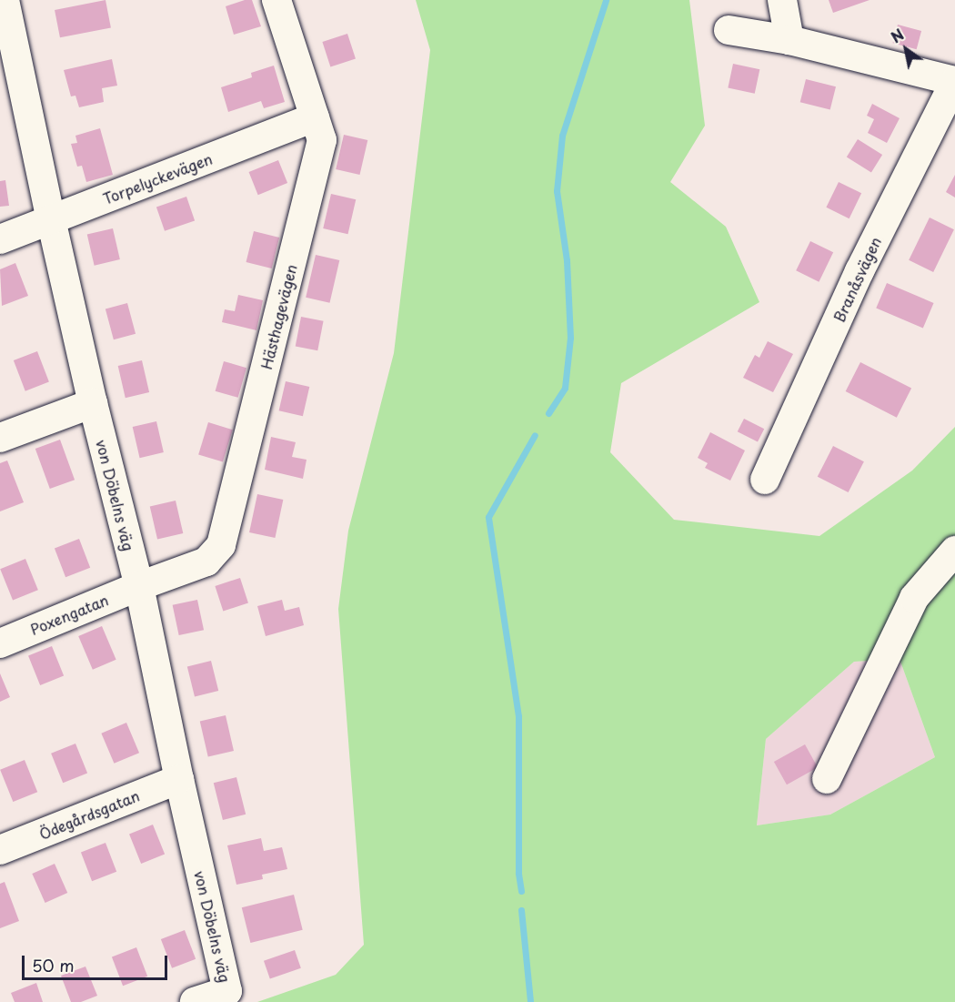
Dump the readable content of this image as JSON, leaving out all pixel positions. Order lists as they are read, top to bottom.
{
  "streets": {
    "street": [
      "Torpelyckevägen",
      "Branåsvägen",
      "Hästhagevägen",
      "von Döbelns väg",
      "Poxengatan",
      "Ödegårdsgatan"
    ]
  },
  "crossings": [
    ["Torpelyckevägen", "Hästhagevägen"],
    ["Torpelyckevägen", "von Döbelns väg"],
    ["Hästhagevägen", "von Döbelns väg"],
    ["Hästhagevägen", "Poxengatan"],
    ["von Döbelns väg", "Poxengatan"],
    ["von Döbelns väg", "Ödegårdsgatan"]
  ],
  "scale_bar": "50 m",
  "north": "top left"
}
